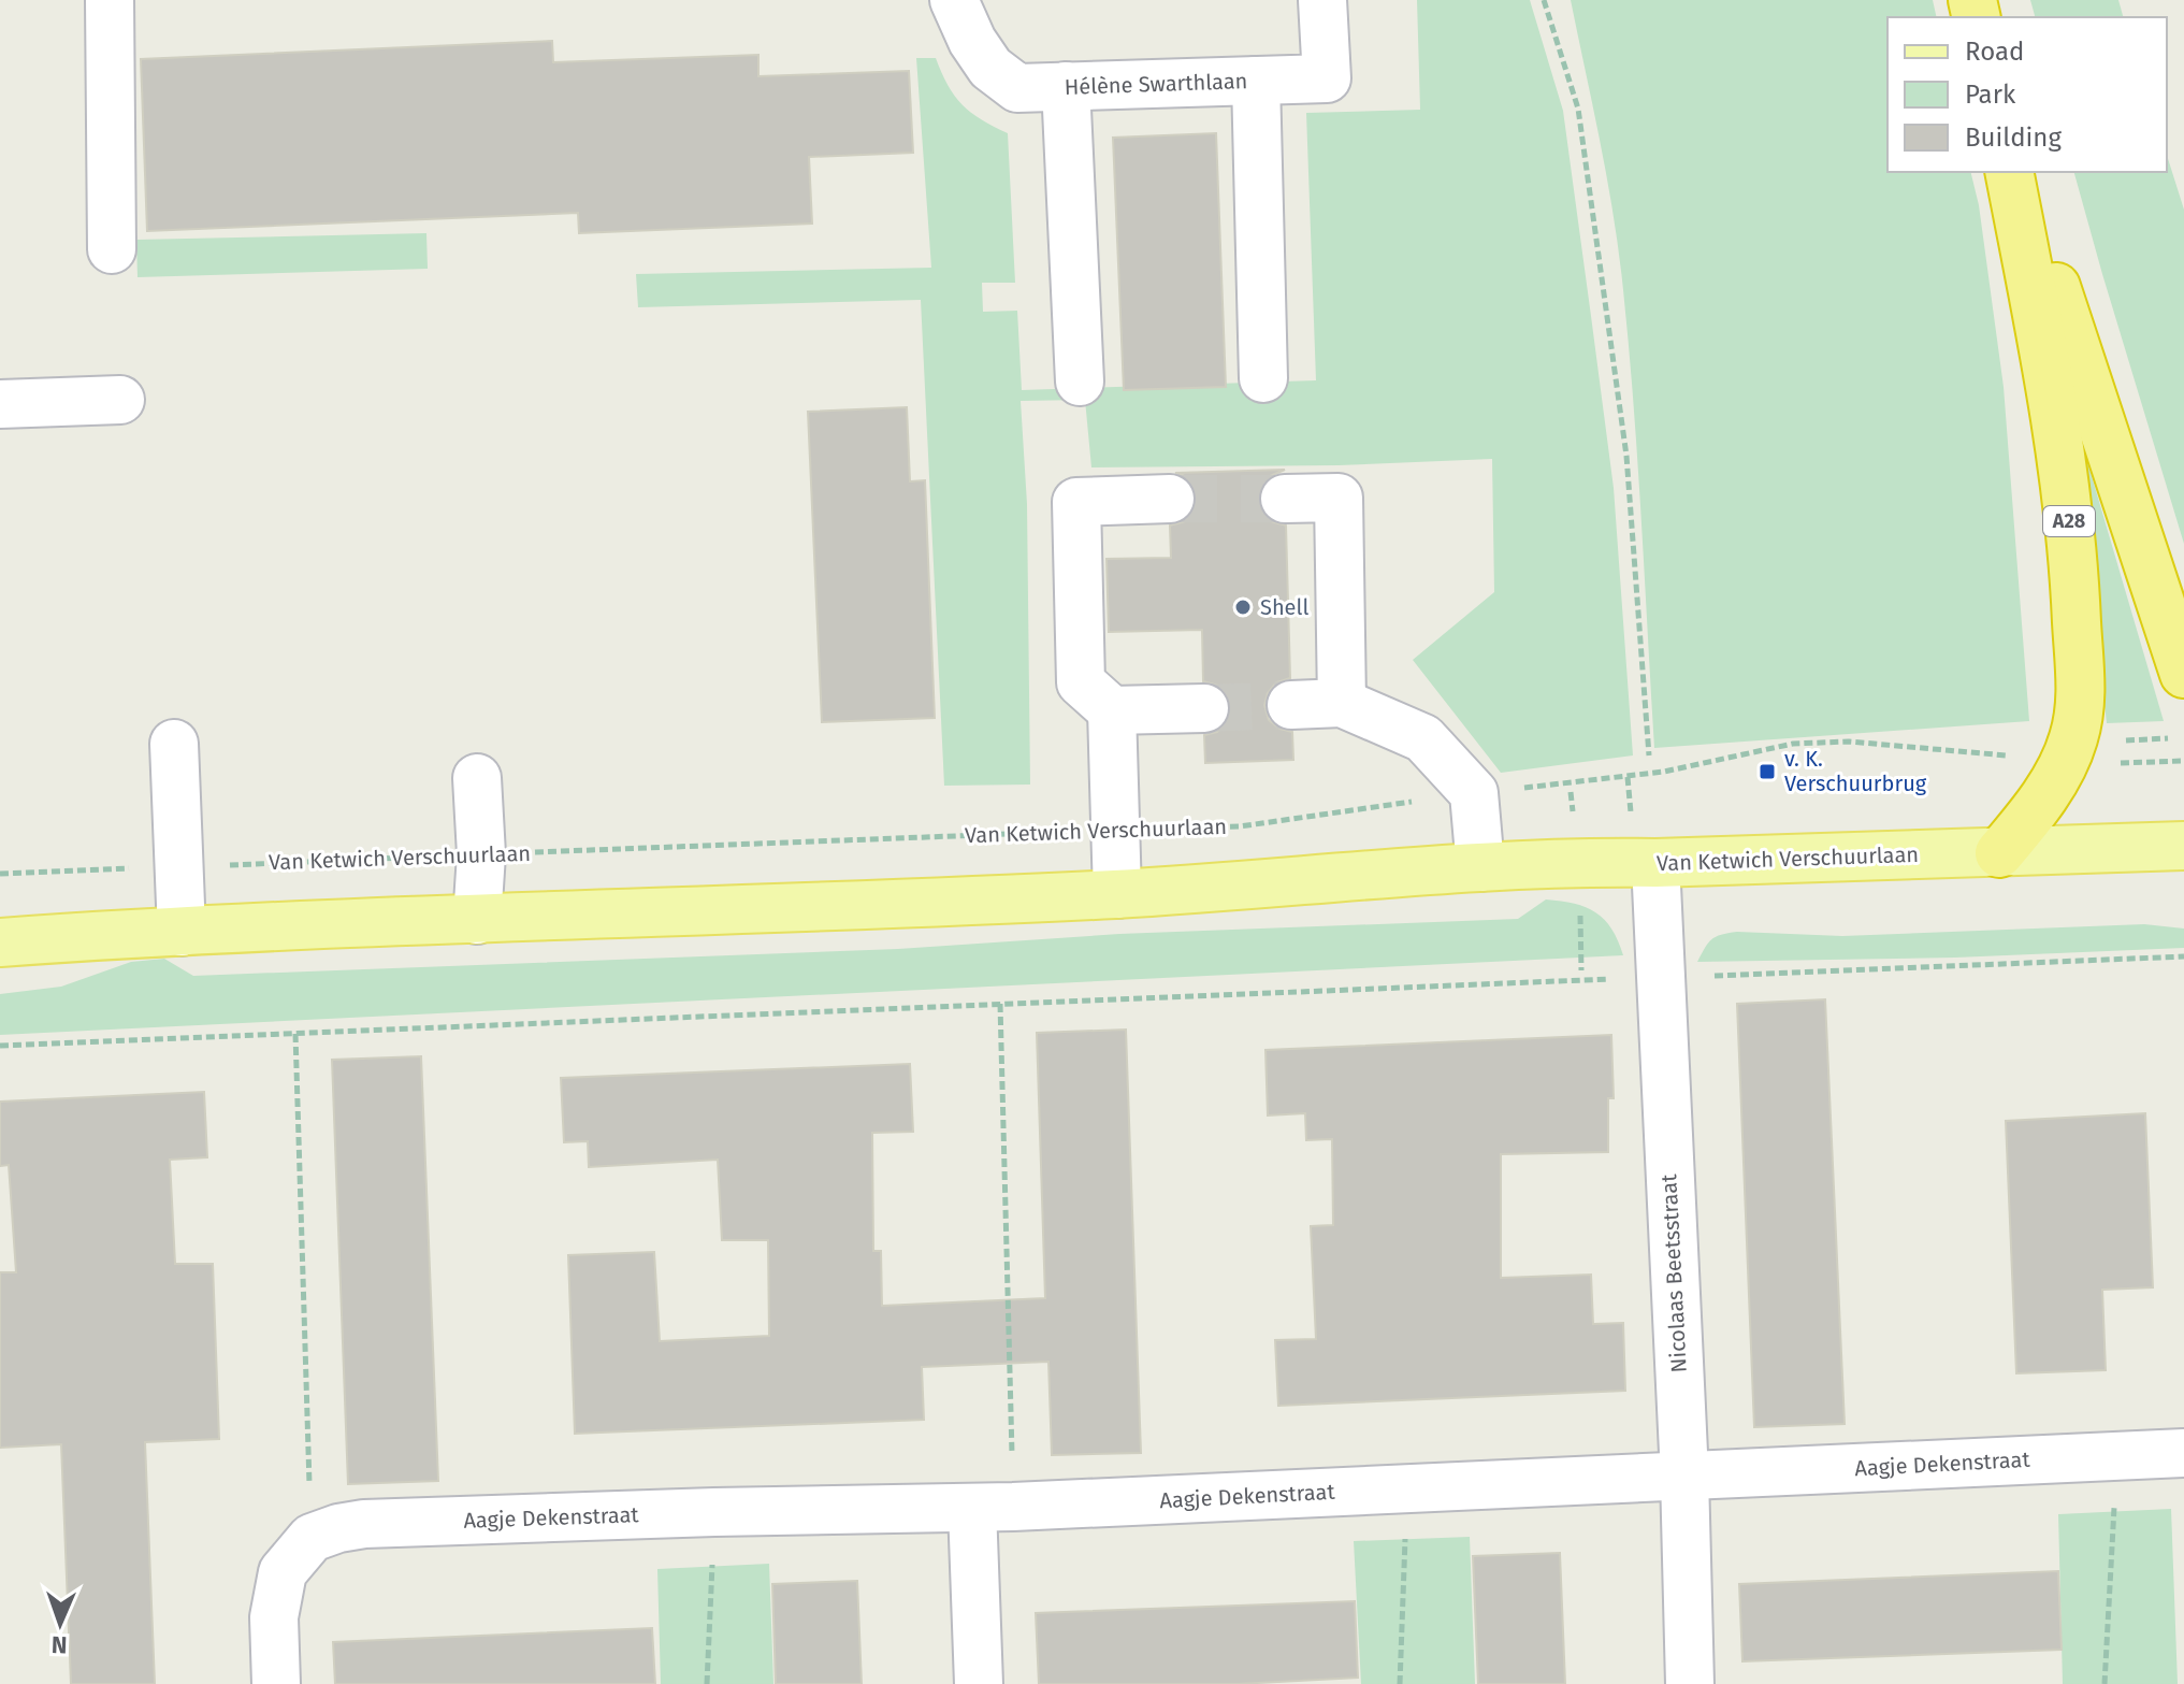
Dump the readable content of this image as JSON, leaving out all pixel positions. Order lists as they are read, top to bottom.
{
  "streets": {
    "highway": ["A28"],
    "main road": ["Van Ketwich Verschuurlaan"],
    "street": ["Hélène Swarthlaan", "Nicolaas Beetsstraat", "Aagje Dekenstraat"]
  },
  "crossings": [
    ["A28", "Van Ketwich Verschuurlaan"],
    ["Van Ketwich Verschuurlaan", "Nicolaas Beetsstraat"],
    ["Nicolaas Beetsstraat", "Aagje Dekenstraat"]
  ],
  "places": {
    "other": ["Shell"],
    "transit": ["v. K. Verschuurbrug"]
  },
  "legend": ["Road", "Park", "Building"],
  "north": "bottom"
}
